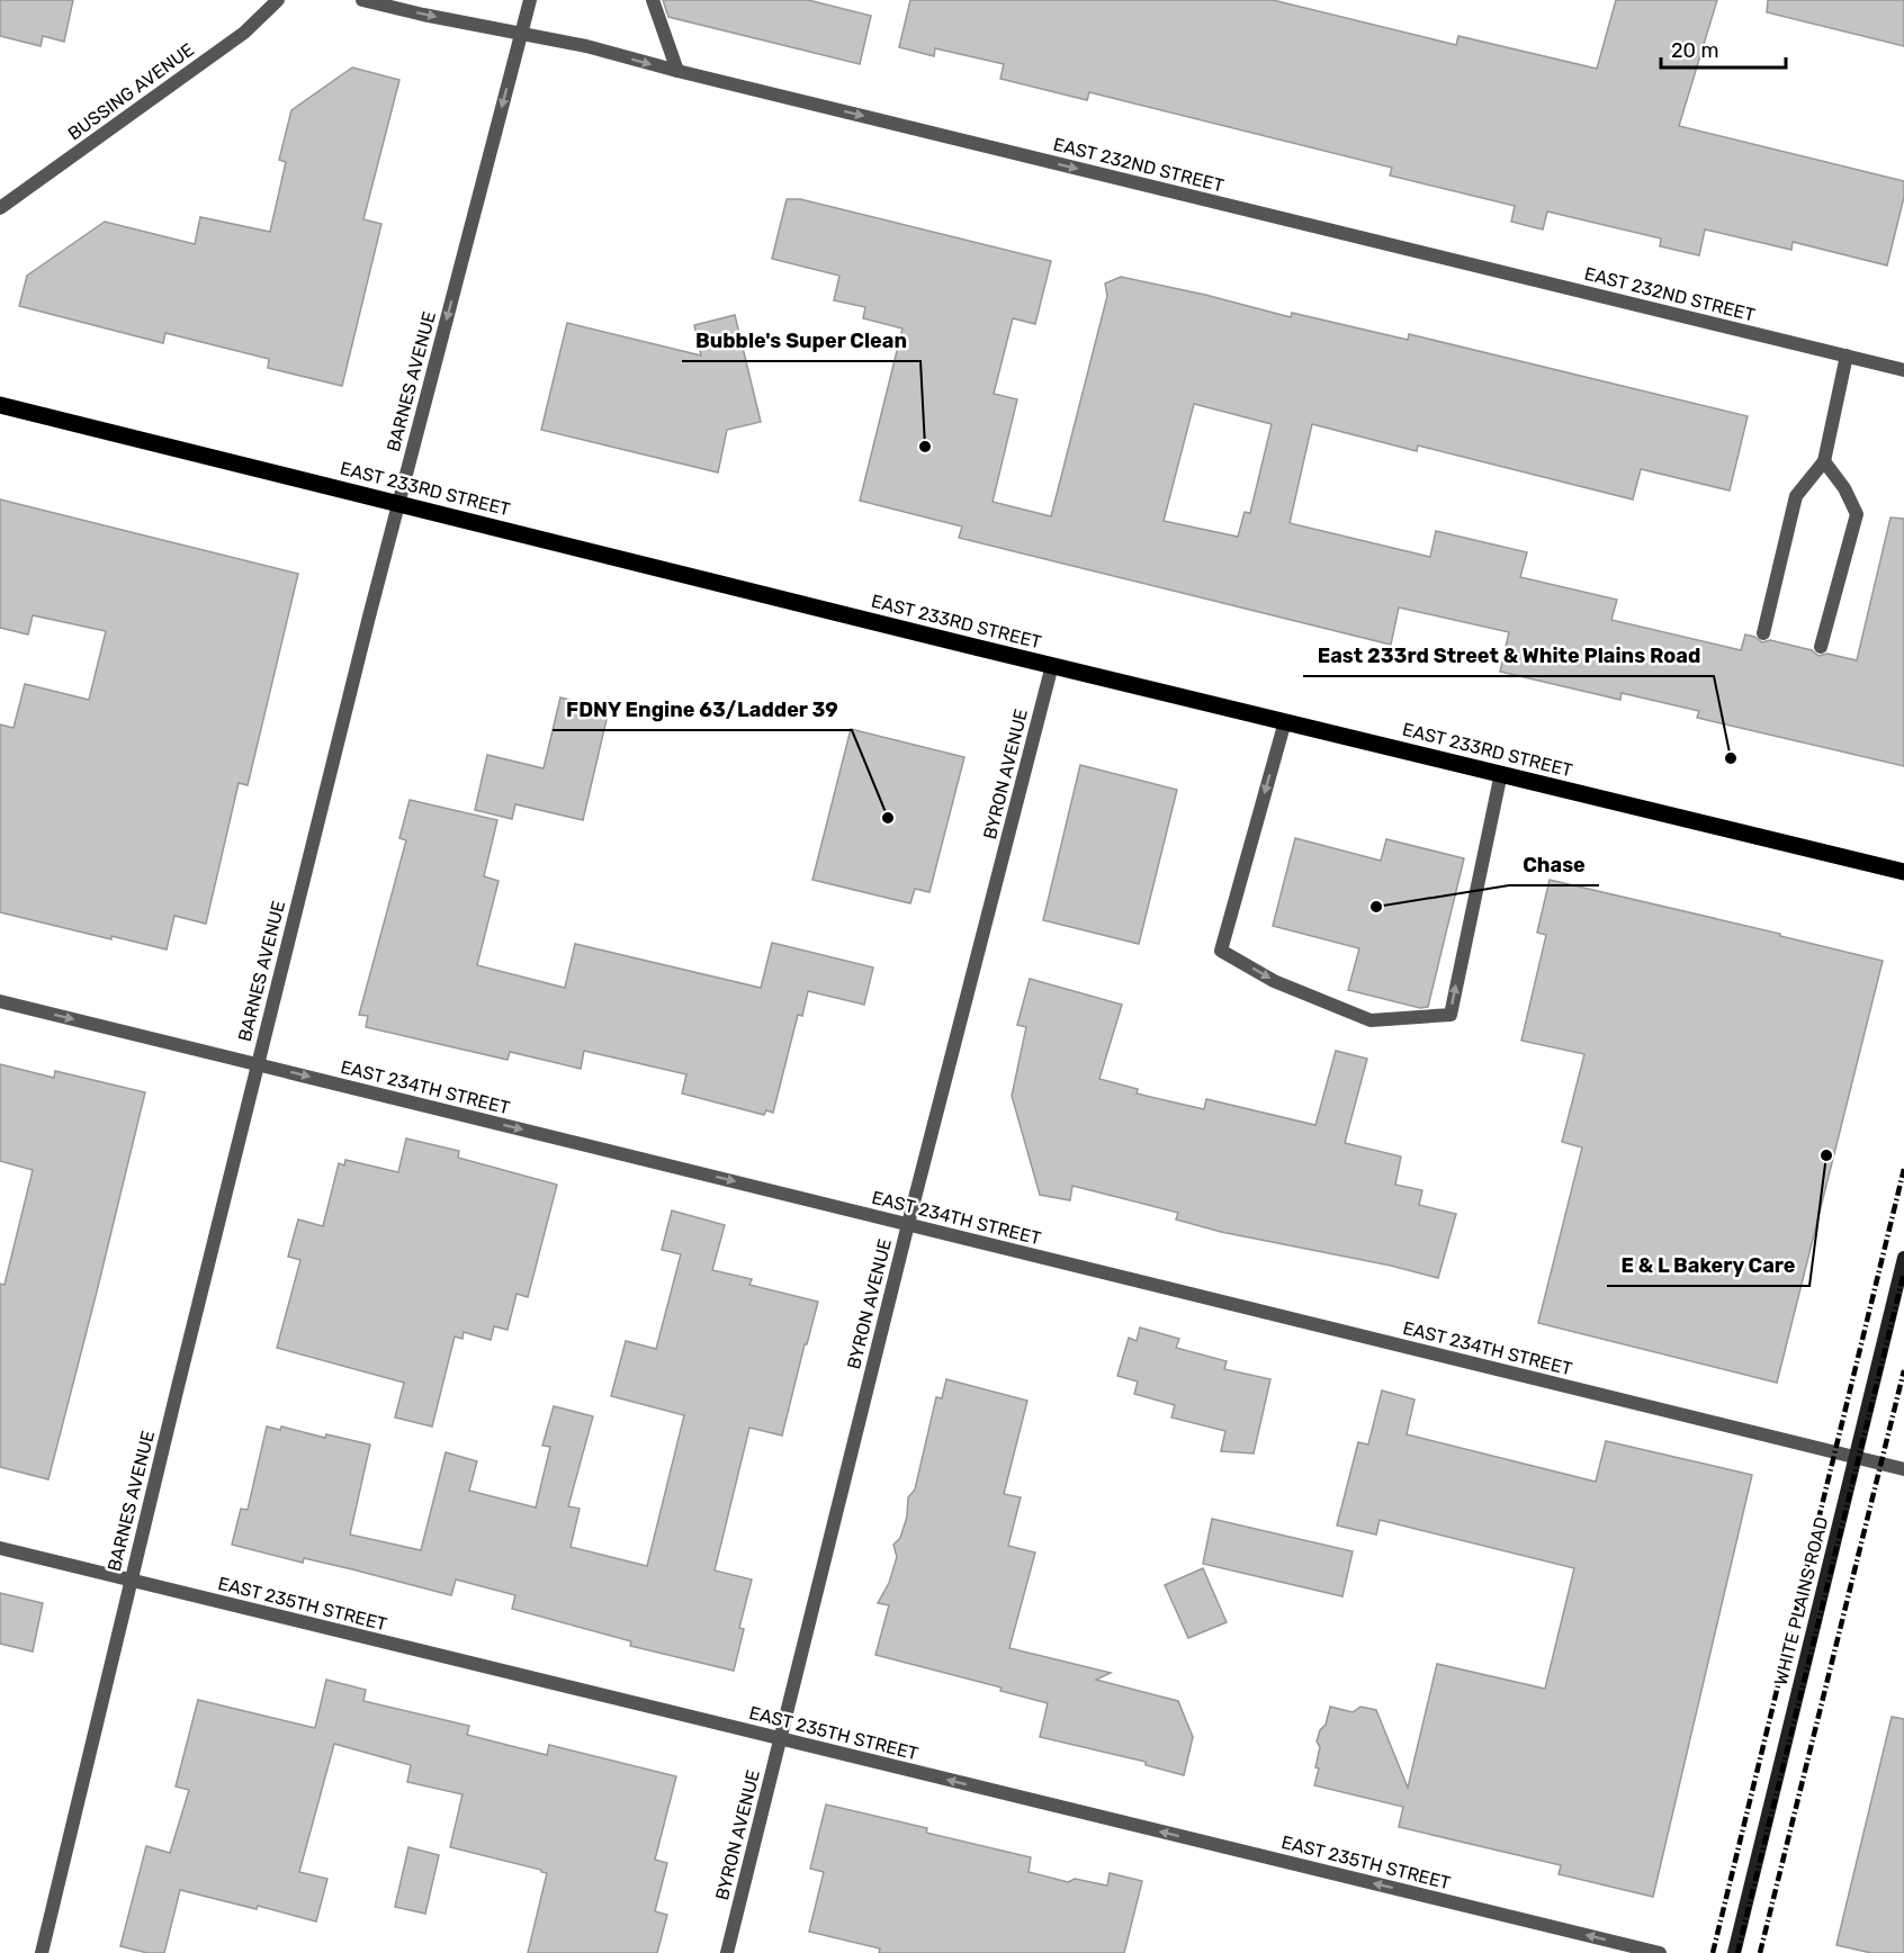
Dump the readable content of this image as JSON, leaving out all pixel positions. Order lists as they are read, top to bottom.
{
  "streets": {
    "main road": ["EAST 233RD STREET", "WHITE PLAINS ROAD"],
    "street": [
      "BUSSING AVENUE",
      "EAST 232ND STREET",
      "BARNES AVENUE",
      "BYRON AVENUE",
      "EAST 234TH STREET",
      "EAST 235TH STREET"
    ]
  },
  "crossings": [
    ["EAST 232ND STREET", "BARNES AVENUE"],
    ["BARNES AVENUE", "EAST 233RD STREET"],
    ["BARNES AVENUE", "EAST 234TH STREET"],
    ["BARNES AVENUE", "EAST 235TH STREET"],
    ["EAST 233RD STREET", "BYRON AVENUE"],
    ["BYRON AVENUE", "EAST 234TH STREET"],
    ["BYRON AVENUE", "EAST 235TH STREET"],
    ["EAST 234TH STREET", "WHITE PLAINS ROAD"]
  ],
  "one_way": ["EAST 232ND STREET", "EAST 234TH STREET", "EAST 235TH STREET"],
  "places": [
    "Bubble's Super Clean",
    "East 233rd Street & White Plains Road",
    "FDNY Engine 63/Ladder 39",
    "Chase",
    "E & L Bakery Care"
  ],
  "scale_bar": "20 m"
}
